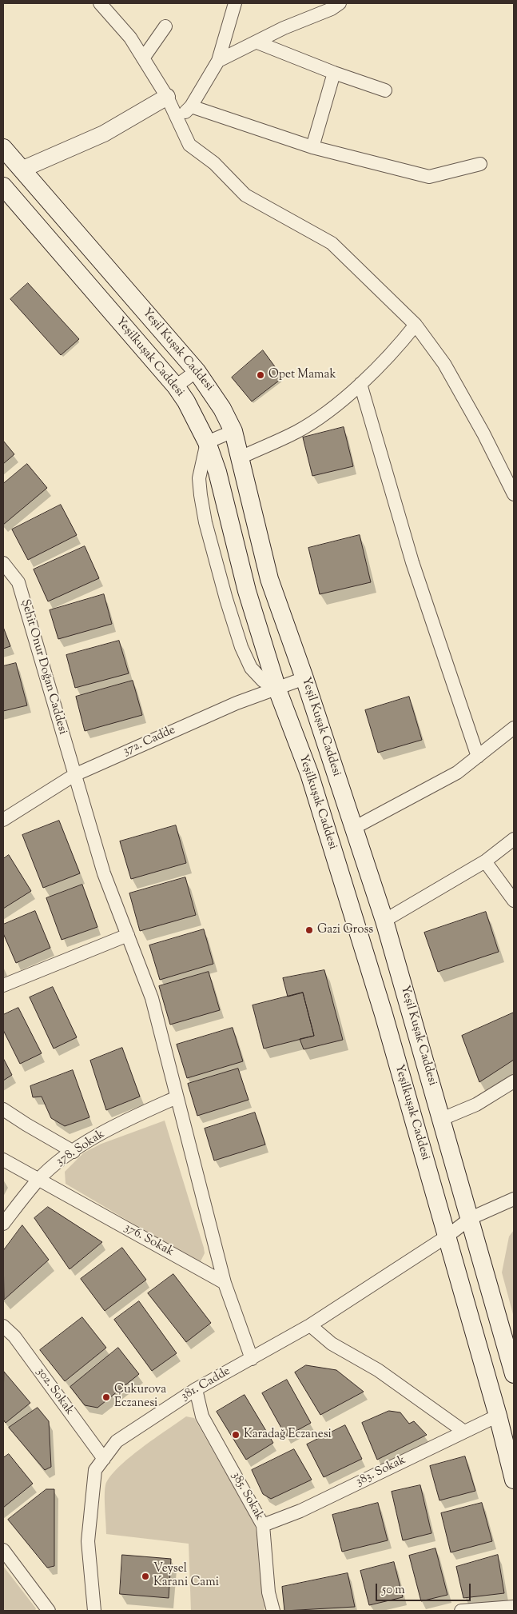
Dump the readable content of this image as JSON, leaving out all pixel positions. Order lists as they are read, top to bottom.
{
  "streets": {
    "main road": ["Yeşil Kuşak Caddesi", "Yeşilkuşak Caddesi"],
    "street": [
      "Şehit Onur Doğan Caddesi",
      "372. Cadde",
      "378. Sokak",
      "376. Sokak",
      "381. Cadde",
      "302. Sokak",
      "383. Sokak",
      "385. Sokak"
    ]
  },
  "crossings": [
    ["Yeşil Kuşak Caddesi", "372. Cadde"],
    ["Yeşil Kuşak Caddesi", "381. Cadde"],
    ["Yeşilkuşak Caddesi", "372. Cadde"],
    ["Yeşilkuşak Caddesi", "381. Cadde"],
    ["Yeşilkuşak Caddesi", "383. Sokak"],
    ["Şehit Onur Doğan Caddesi", "372. Cadde"],
    ["Şehit Onur Doğan Caddesi", "378. Sokak"],
    ["Şehit Onur Doğan Caddesi", "376. Sokak"],
    ["378. Sokak", "376. Sokak"],
    ["381. Cadde", "302. Sokak"],
    ["381. Cadde", "385. Sokak"],
    ["383. Sokak", "385. Sokak"]
  ],
  "places": [
    "Opet Mamak",
    "Gazi Gross",
    "Çukurova Eczanesi",
    "Karadağ Eczanesi",
    "Veysel Karani Cami"
  ],
  "scale_bar": "50 m"
}
